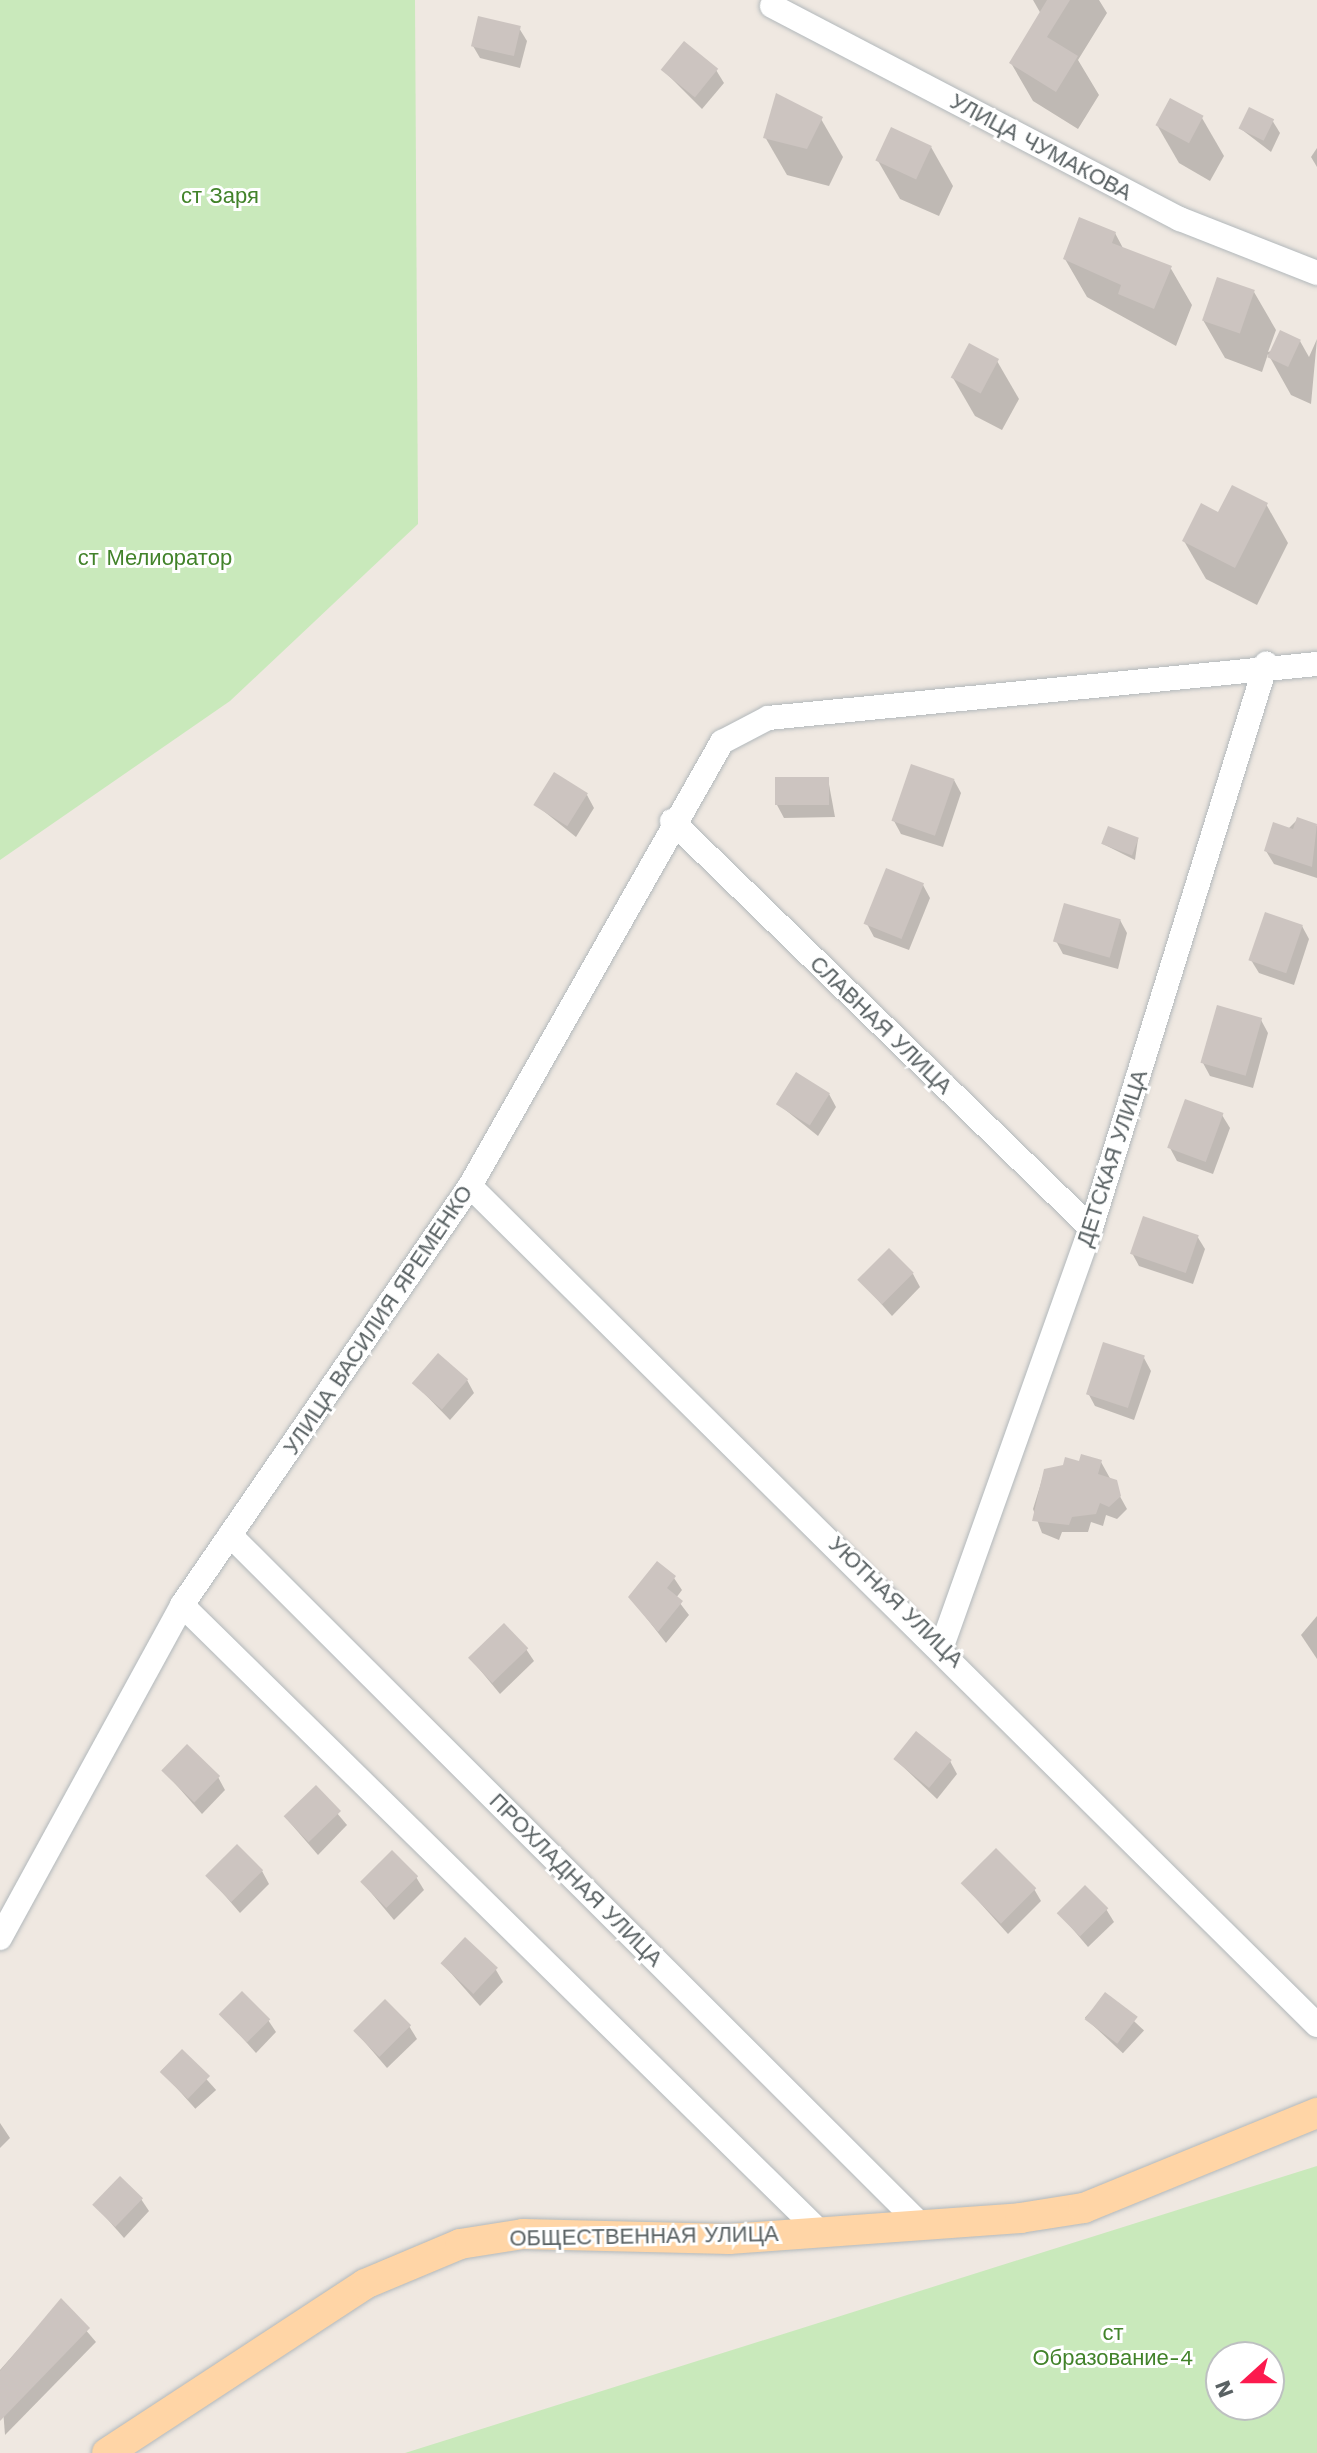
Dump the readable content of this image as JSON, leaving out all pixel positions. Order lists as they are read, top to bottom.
{
  "streets": {
    "main road": ["ОБЩЕСТВЕННАЯ УЛИЦА"],
    "street": [
      "УЛИЦА ЧУМАКОВА",
      "СЛАВНАЯ УЛИЦА",
      "ДЕТСКАЯ УЛИЦА",
      "УЛИЦА ВАСИЛИЯ ЯРЕМЕНКО",
      "УЮТНАЯ УЛИЦА",
      "ПРОХЛАДНАЯ УЛИЦА"
    ]
  },
  "crossings": [
    ["СЛАВНАЯ УЛИЦА", "ДЕТСКАЯ УЛИЦА"],
    ["СЛАВНАЯ УЛИЦА", "УЛИЦА ВАСИЛИЯ ЯРЕМЕНКО"],
    ["ДЕТСКАЯ УЛИЦА", "УЛИЦА ВАСИЛИЯ ЯРЕМЕНКО"],
    ["ДЕТСКАЯ УЛИЦА", "УЮТНАЯ УЛИЦА"],
    ["УЛИЦА ВАСИЛИЯ ЯРЕМЕНКО", "УЮТНАЯ УЛИЦА"],
    ["УЛИЦА ВАСИЛИЯ ЯРЕМЕНКО", "ПРОХЛАДНАЯ УЛИЦА"],
    ["ПРОХЛАДНАЯ УЛИЦА", "ОБЩЕСТВЕННАЯ УЛИЦА"]
  ],
  "parks": ["ст Заря", "ст Мелиоратор", "ст Образование-4"],
  "north": "left"
}
